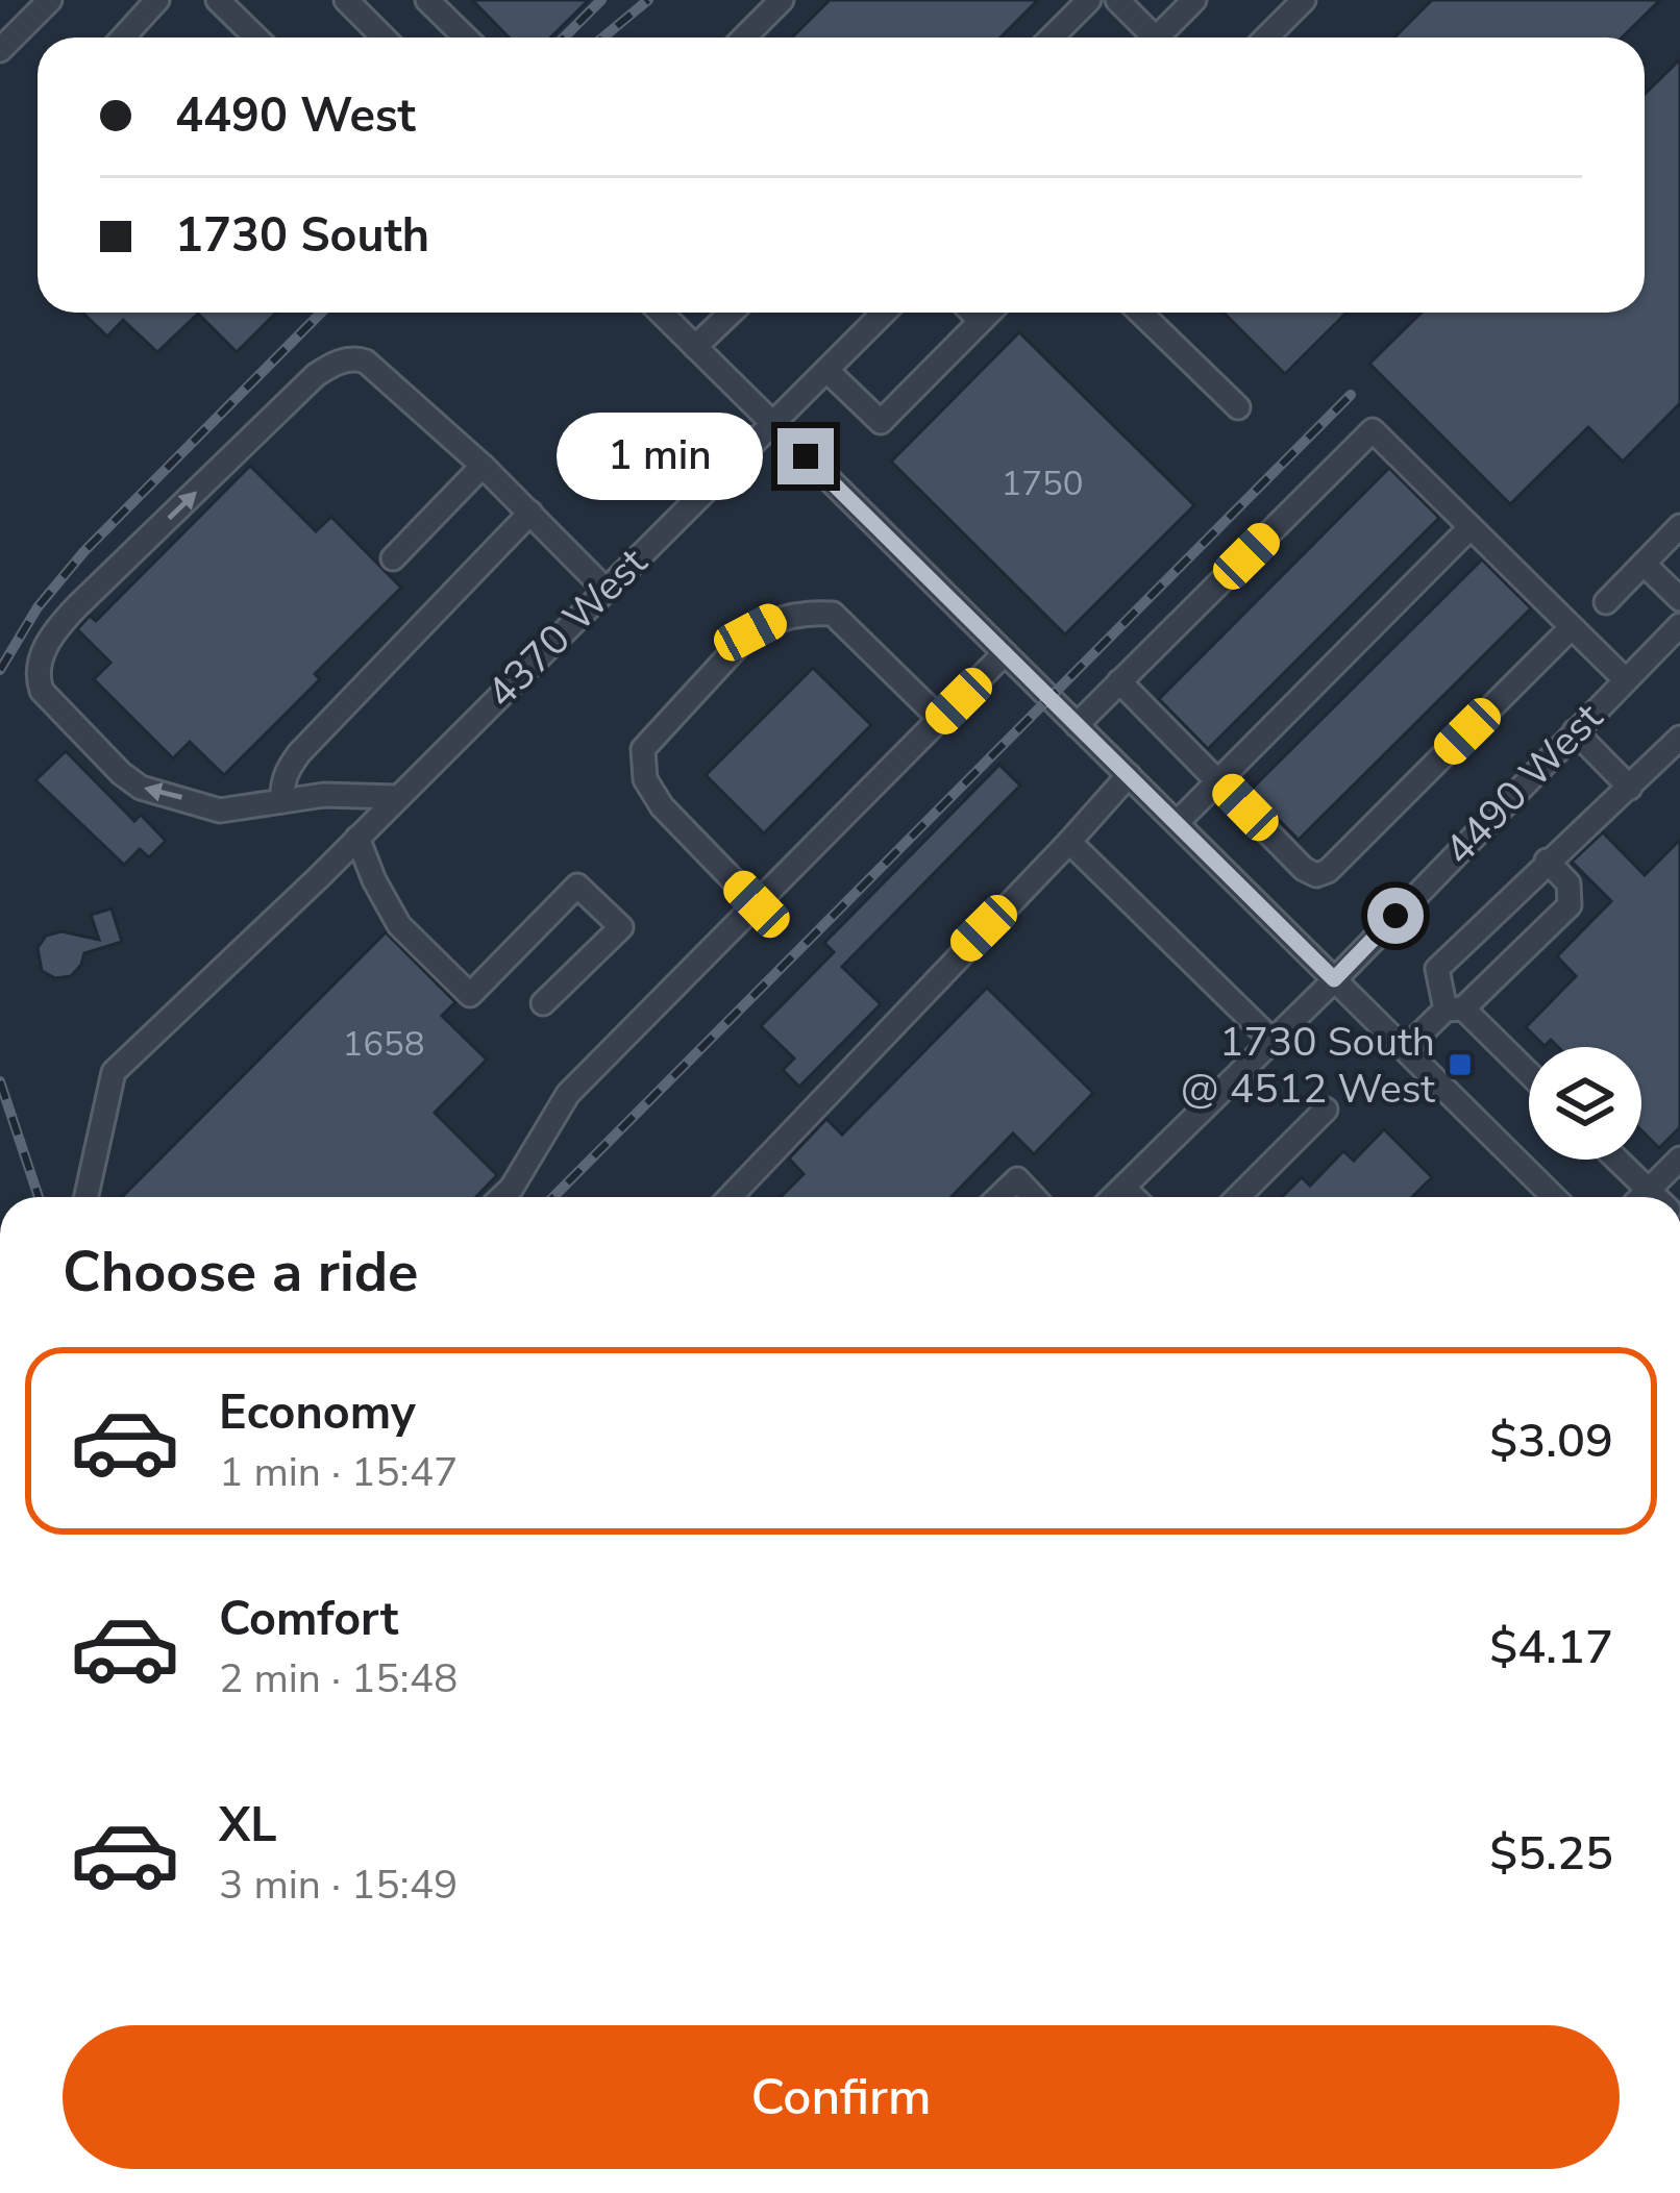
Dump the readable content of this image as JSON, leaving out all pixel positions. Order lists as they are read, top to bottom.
{
  "streets": {
    "street": ["4370 West", "4490 West"]
  },
  "places": {
    "transit": ["1730 South @ 4512 West"]
  },
  "house_numbers": ["1750", "1658"],
  "page": {
    "banner": ["4490 West", "1730 South"],
    "bubble": "1 min",
    "heading": "Choose a ride",
    "list": [
      {
        "name": "Economy",
        "note": "1 min · 15:47",
        "value": "$3.09"
      },
      {
        "name": "Comfort",
        "note": "2 min · 15:48",
        "value": "$4.17"
      },
      {
        "name": "XL",
        "note": "3 min · 15:49",
        "value": "$5.25"
      }
    ],
    "buttons": "Confirm"
  }
}
